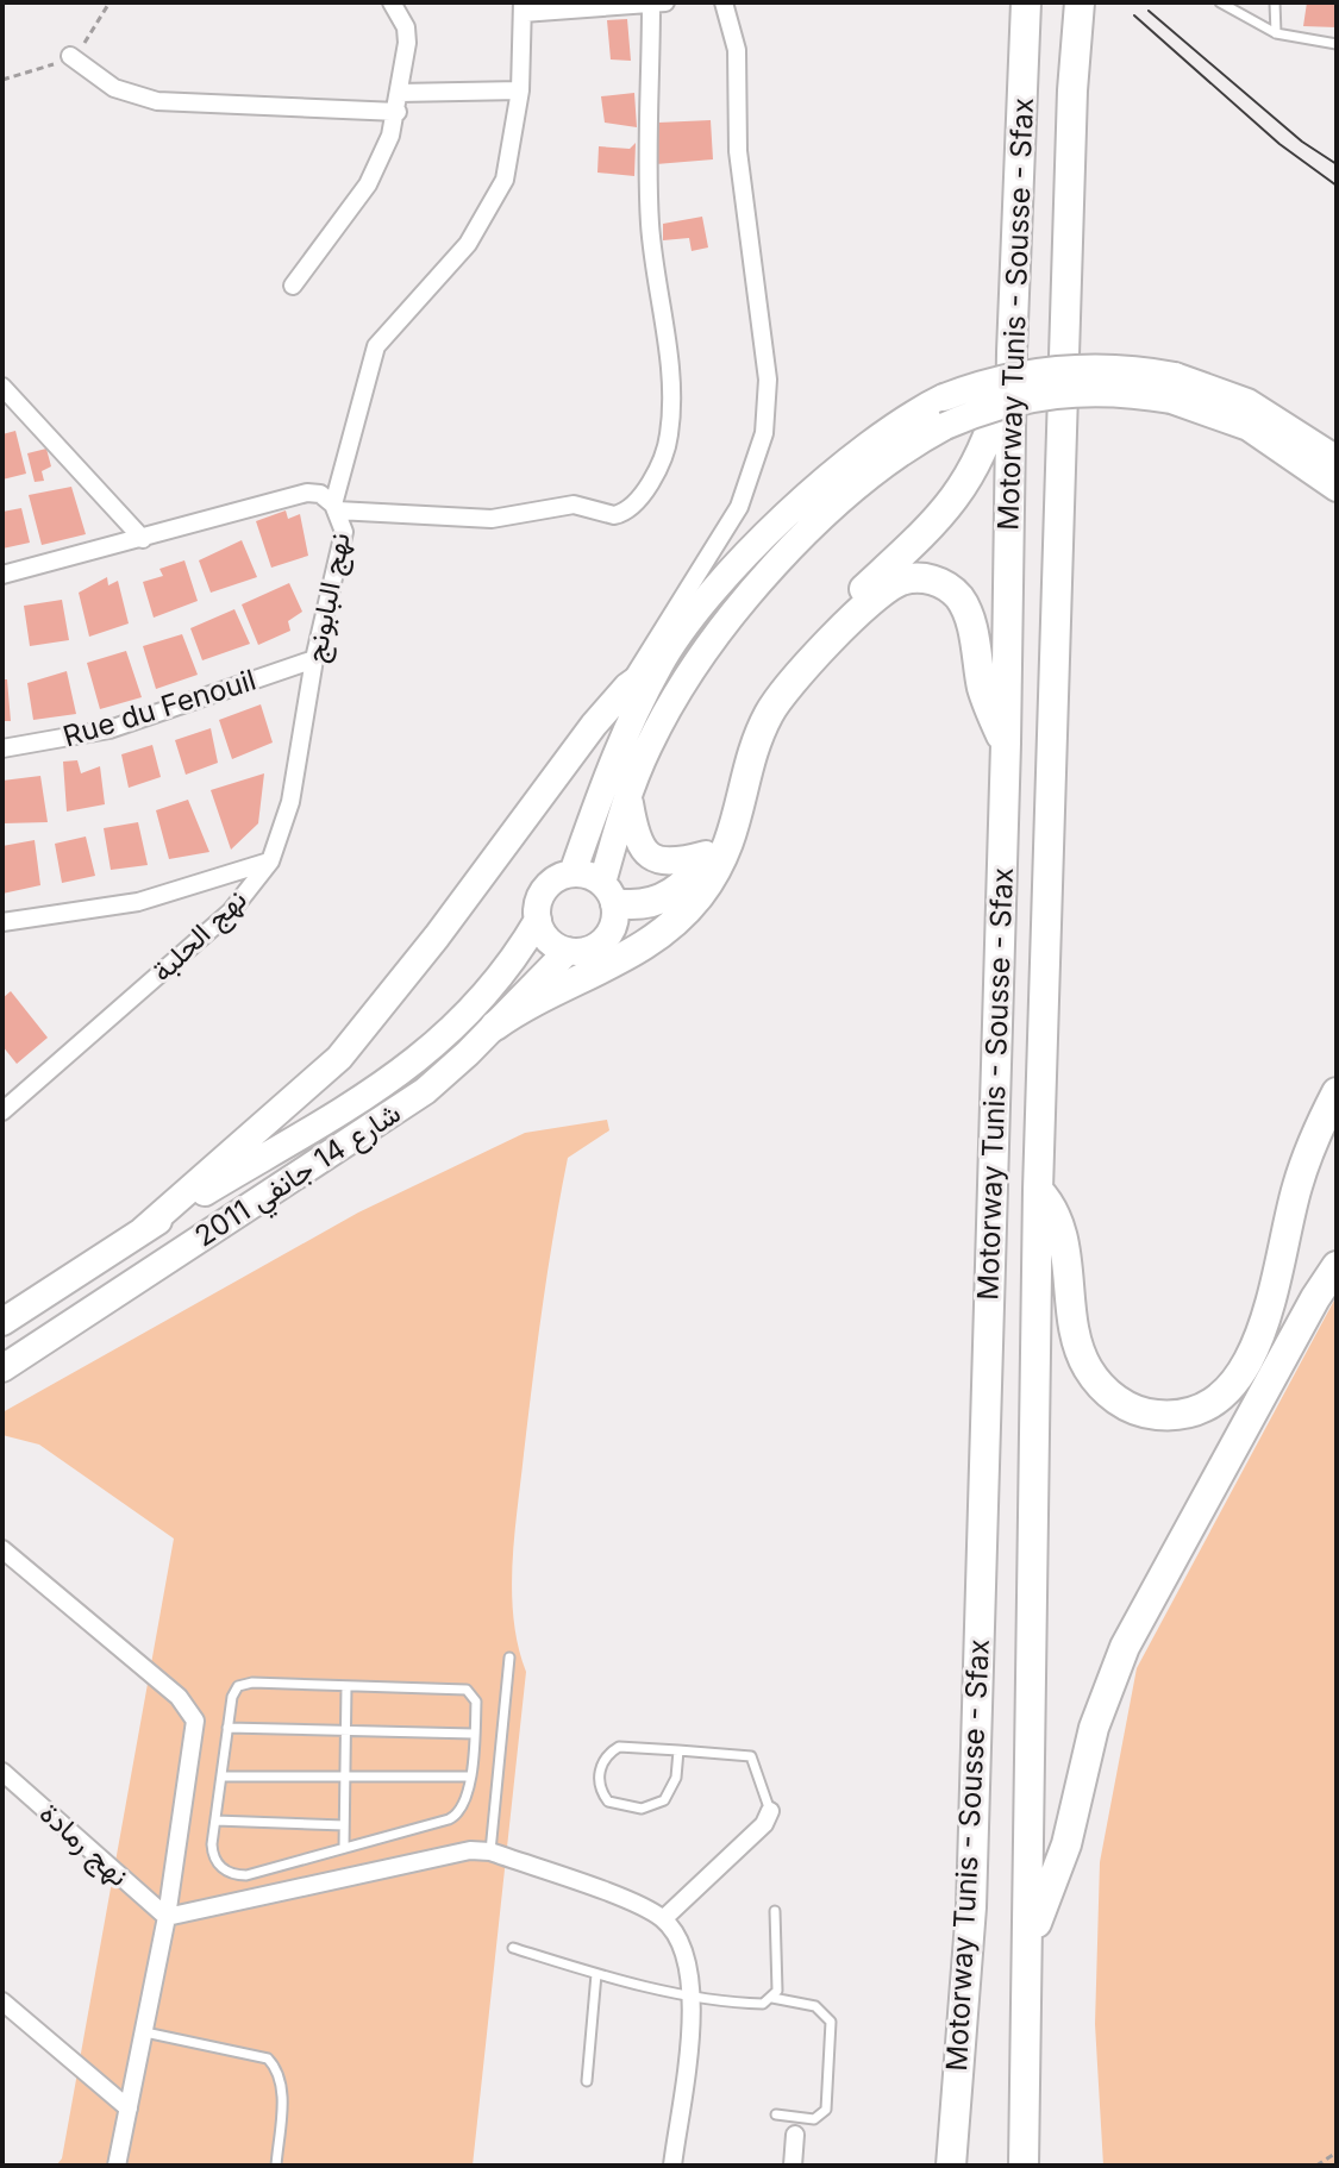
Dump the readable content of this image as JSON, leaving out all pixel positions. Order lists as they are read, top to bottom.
{
  "streets": {
    "highway": ["Motorway Tunis - Sousse - Sfax", "شارع 14 جانفي 2011"],
    "street": [
      "نهج البابونج",
      "Rue du Fenouil",
      "نهج الحلبة",
      "نهج رمادة"
    ]
  },
  "crossings": [
    ["نهج البابونج", "Rue du Fenouil"],
    ["نهج البابونج", "نهج الحلبة"]
  ]
}
